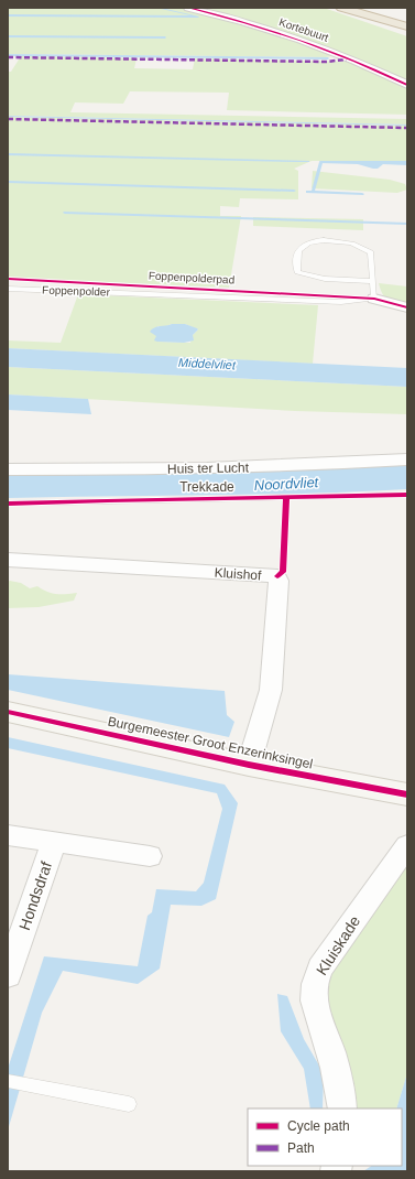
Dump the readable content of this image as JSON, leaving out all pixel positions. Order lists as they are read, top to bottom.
{
  "streets": {
    "street": [
      "Kortebuurt",
      "Foppenpolder",
      "Huis ter Lucht",
      "Kluishof",
      "Burgemeester Groot Enzerinksingel",
      "Hondsdraf",
      "Kluiskade"
    ],
    "lane": ["Trekkade"],
    "cycle path": ["Foppenpolderpad"]
  },
  "crossings": [
    ["Kluishof", "Burgemeester Groot Enzerinksingel"]
  ],
  "water": ["Middelvliet", "Noordvliet"],
  "legend": ["Cycle path", "Path"]
}
